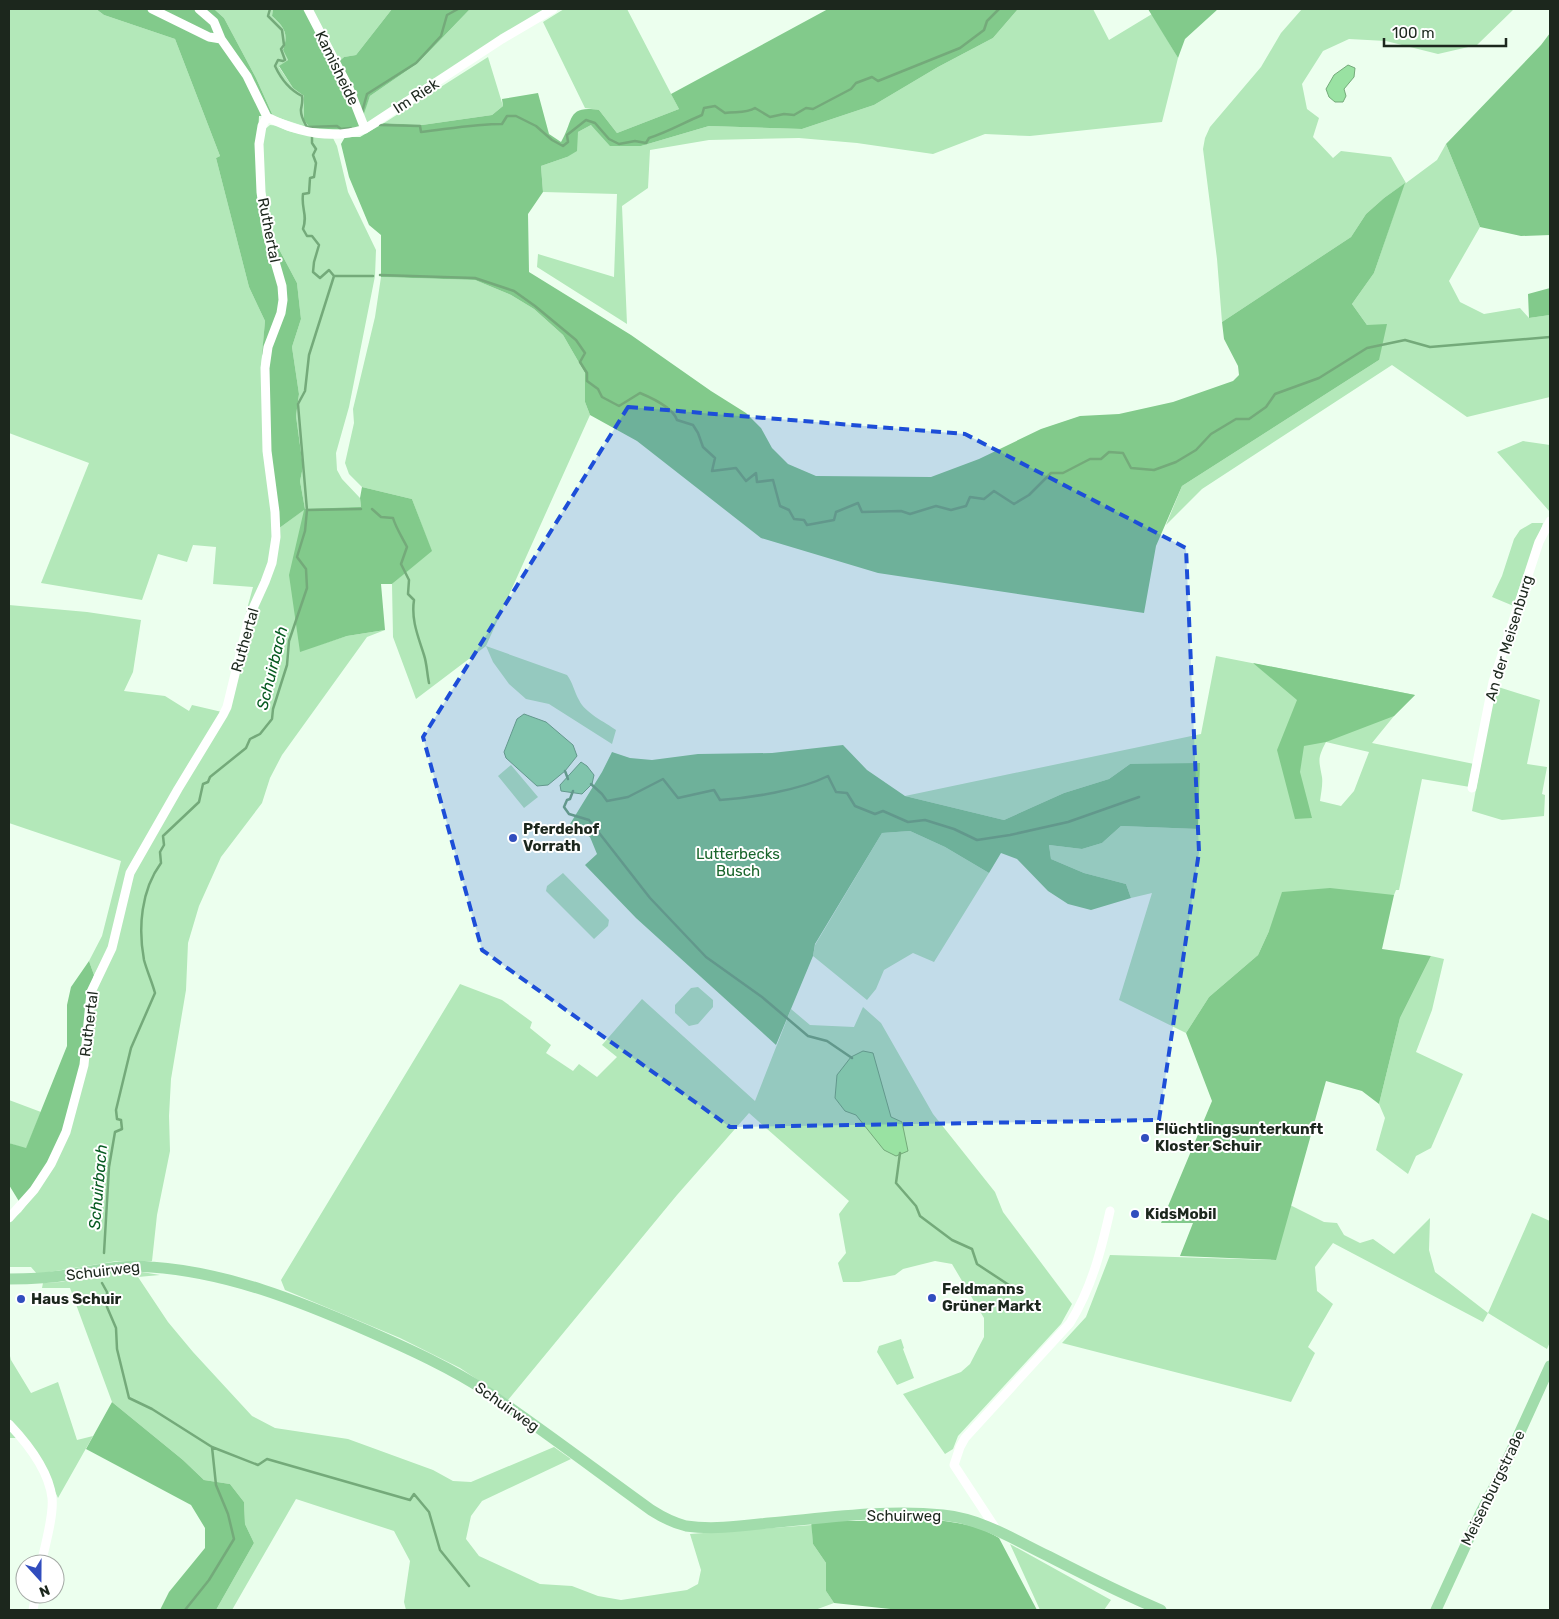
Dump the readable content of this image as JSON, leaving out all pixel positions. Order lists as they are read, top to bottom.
{
  "streets": {
    "main road": ["Schuirweg", "Meisenburgstraße"],
    "street": [
      "Kamisheide",
      "Im Riek",
      "Ruthertal",
      "An der Meisenburg"
    ]
  },
  "crossings": [
    ["Kamisheide", "Im Riek"],
    ["Im Riek", "Ruthertal"]
  ],
  "water": ["Schuirbach"],
  "parks": ["Lutterbecks Busch"],
  "places": [
    "Pferdehof Vorrath",
    "Flüchtlingsunterkunft Kloster Schuir",
    "KidsMobil",
    "Feldmanns Grüner Markt",
    "Haus Schuir"
  ],
  "scale_bar": "100 m",
  "north": "bottom"
}
